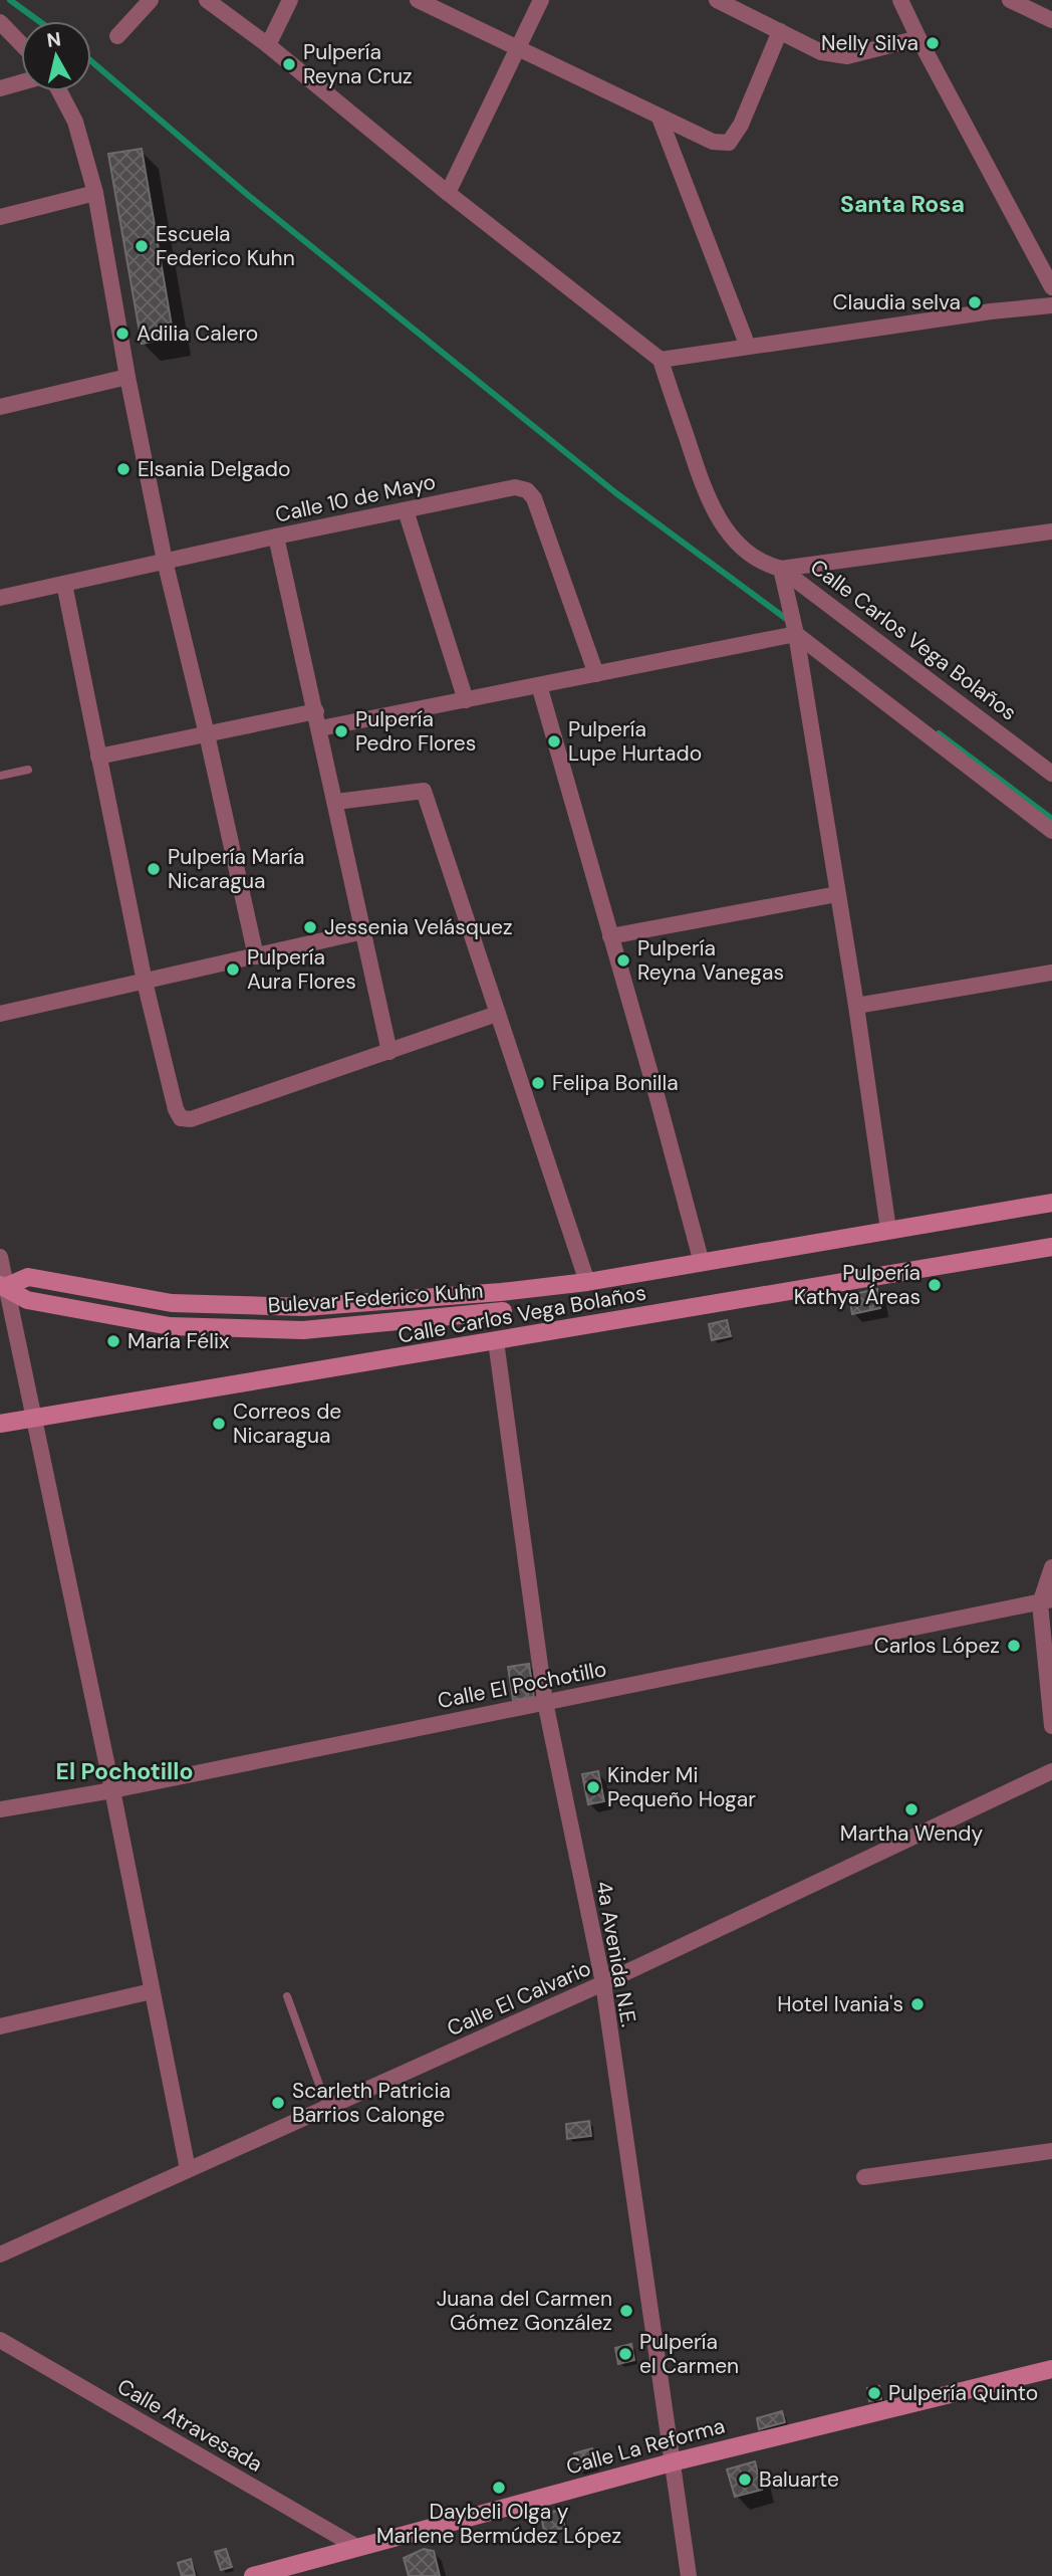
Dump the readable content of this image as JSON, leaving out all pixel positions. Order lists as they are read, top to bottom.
{
  "streets": {
    "street": [
      "Calle 10 de Mayo",
      "Calle Carlos Vega Bolaños",
      "Bulevar Federico Kuhn",
      "Calle El Pochotillo",
      "4a Avenida N.E.",
      "Calle El Calvario",
      "Calle Atravesada",
      "Calle La Reforma"
    ]
  },
  "crossings": [
    ["Calle Carlos Vega Bolaños", "Bulevar Federico Kuhn"],
    ["Calle Carlos Vega Bolaños", "4a Avenida N.E."],
    ["Calle El Pochotillo", "4a Avenida N.E."],
    ["4a Avenida N.E.", "Calle El Calvario"],
    ["4a Avenida N.E.", "Calle La Reforma"],
    ["Calle Atravesada", "Calle La Reforma"]
  ],
  "districts": ["Santa Rosa", "El Pochotillo"],
  "places": [
    "Nelly Silva",
    "Pulpería Reyna Cruz",
    "Escuela Federico Kuhn",
    "Claudia selva",
    "Adilia Calero",
    "Elsania Delgado",
    "Pulpería Pedro Flores",
    "Pulpería Lupe Hurtado",
    "Pulpería María Nicaragua",
    "Jessenia Velásquez",
    "Pulpería Reyna Vanegas",
    "Pulpería Aura Flores",
    "Felipa Bonilla",
    "Pulpería Kathya Áreas",
    "María Félix",
    "Correos de Nicaragua",
    "Carlos López",
    "Kinder Mi Pequeño Hogar",
    "Martha Wendy",
    "Hotel Ivania's",
    "Scarleth Patricia Barrios Calonge",
    "Juana del Carmen Gómez González",
    "Pulpería el Carmen",
    "Pulpería Quinto",
    "Baluarte",
    "Daybeli Olga y Marlene Bermúdez López"
  ],
  "north": "top"
}
